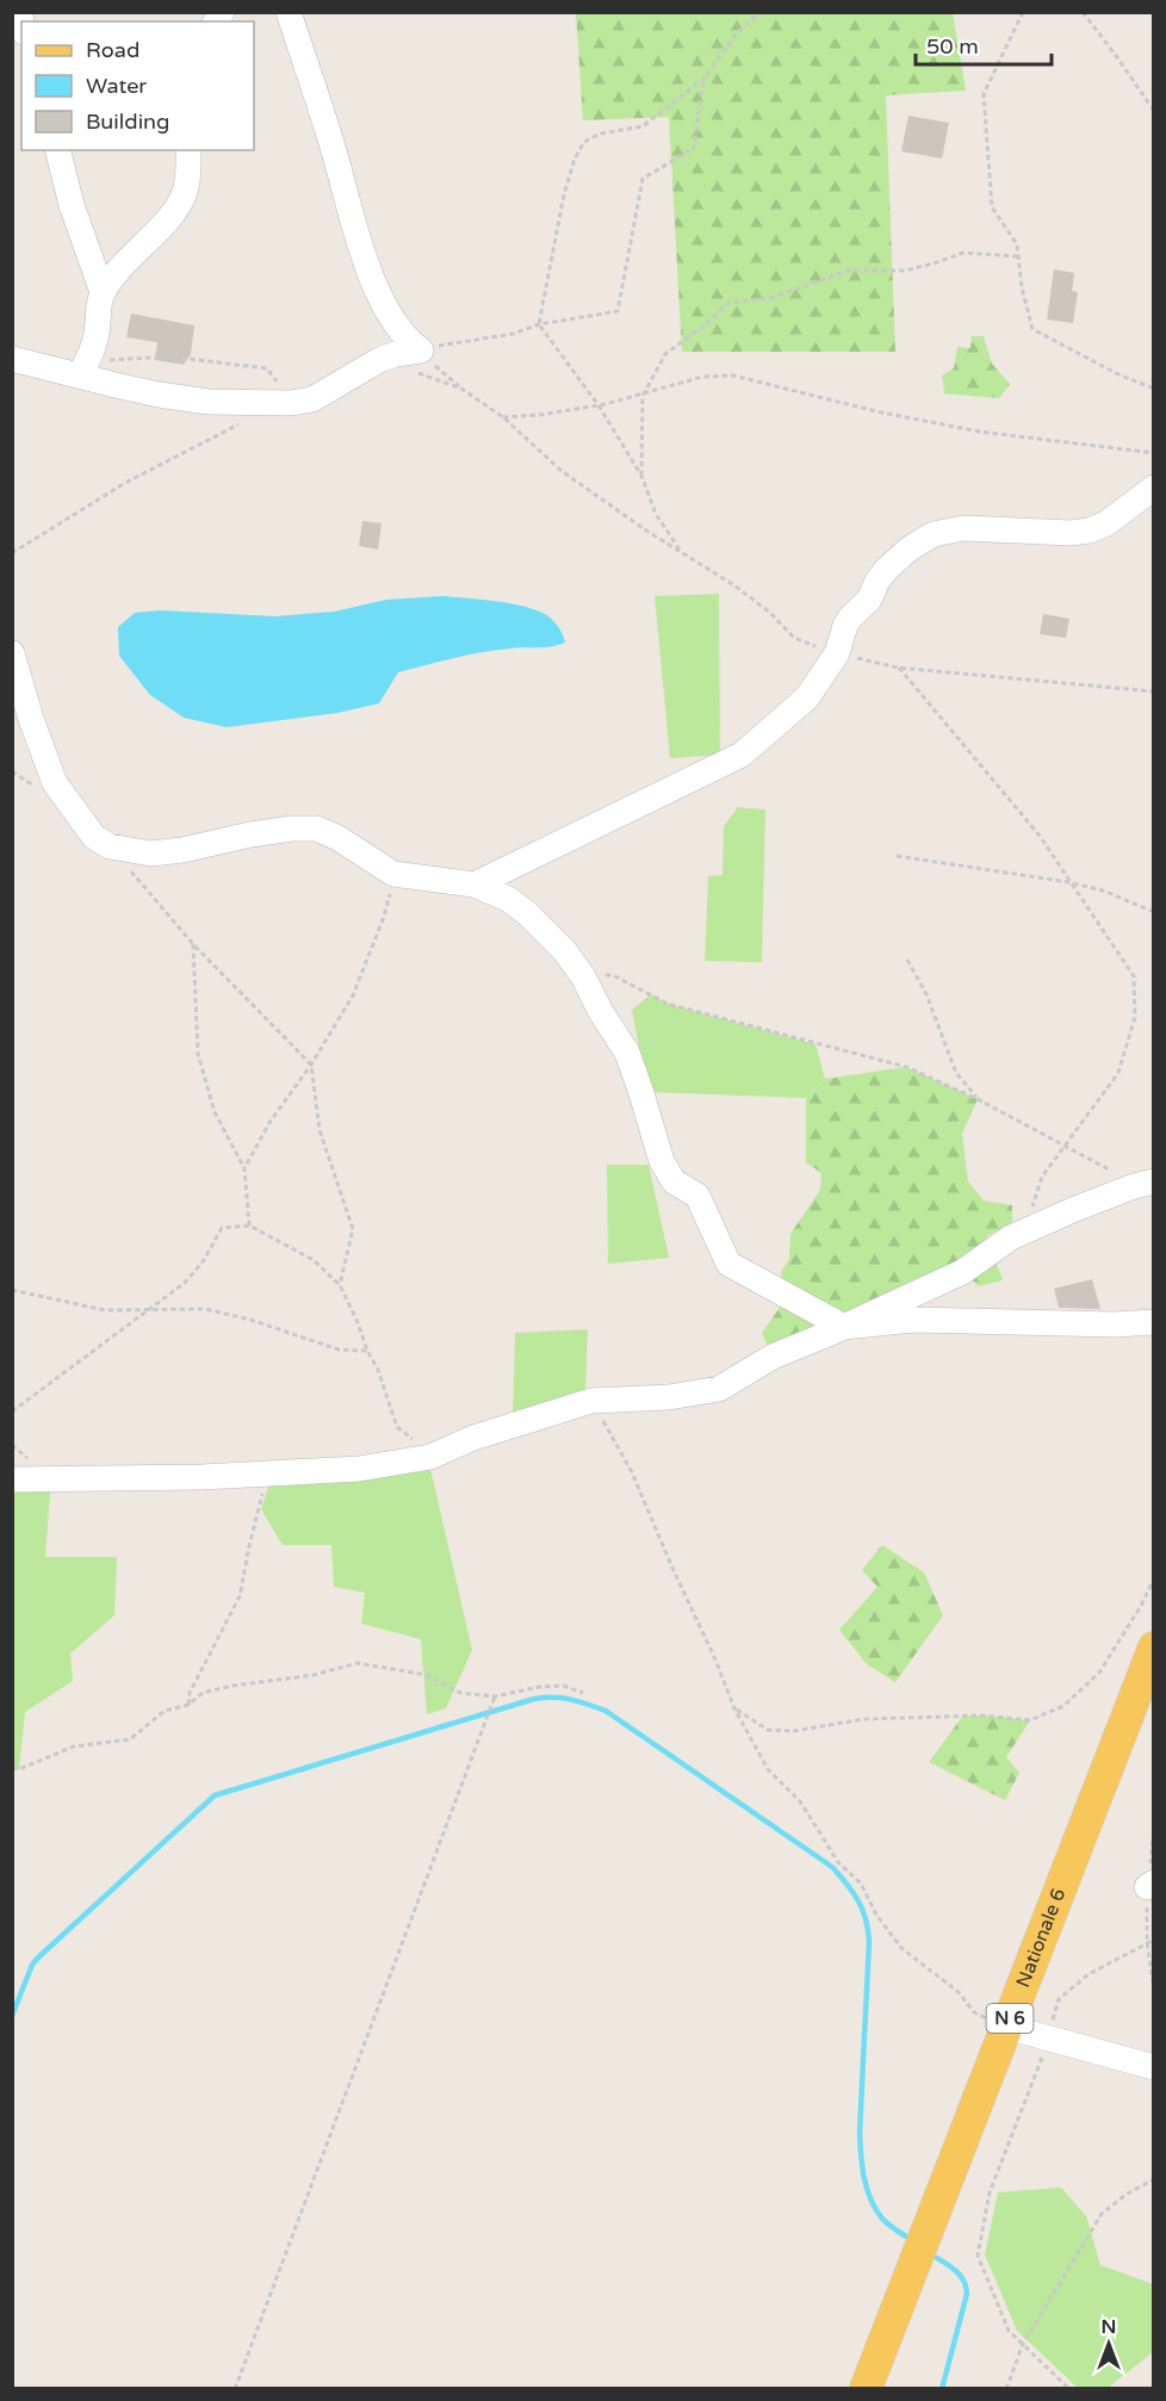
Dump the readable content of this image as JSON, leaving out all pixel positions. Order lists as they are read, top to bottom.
{
  "streets": {
    "main road": ["Nationale 6", "N 6"]
  },
  "legend": ["Road", "Water", "Building"],
  "scale_bar": "50 m",
  "north": "top"
}
